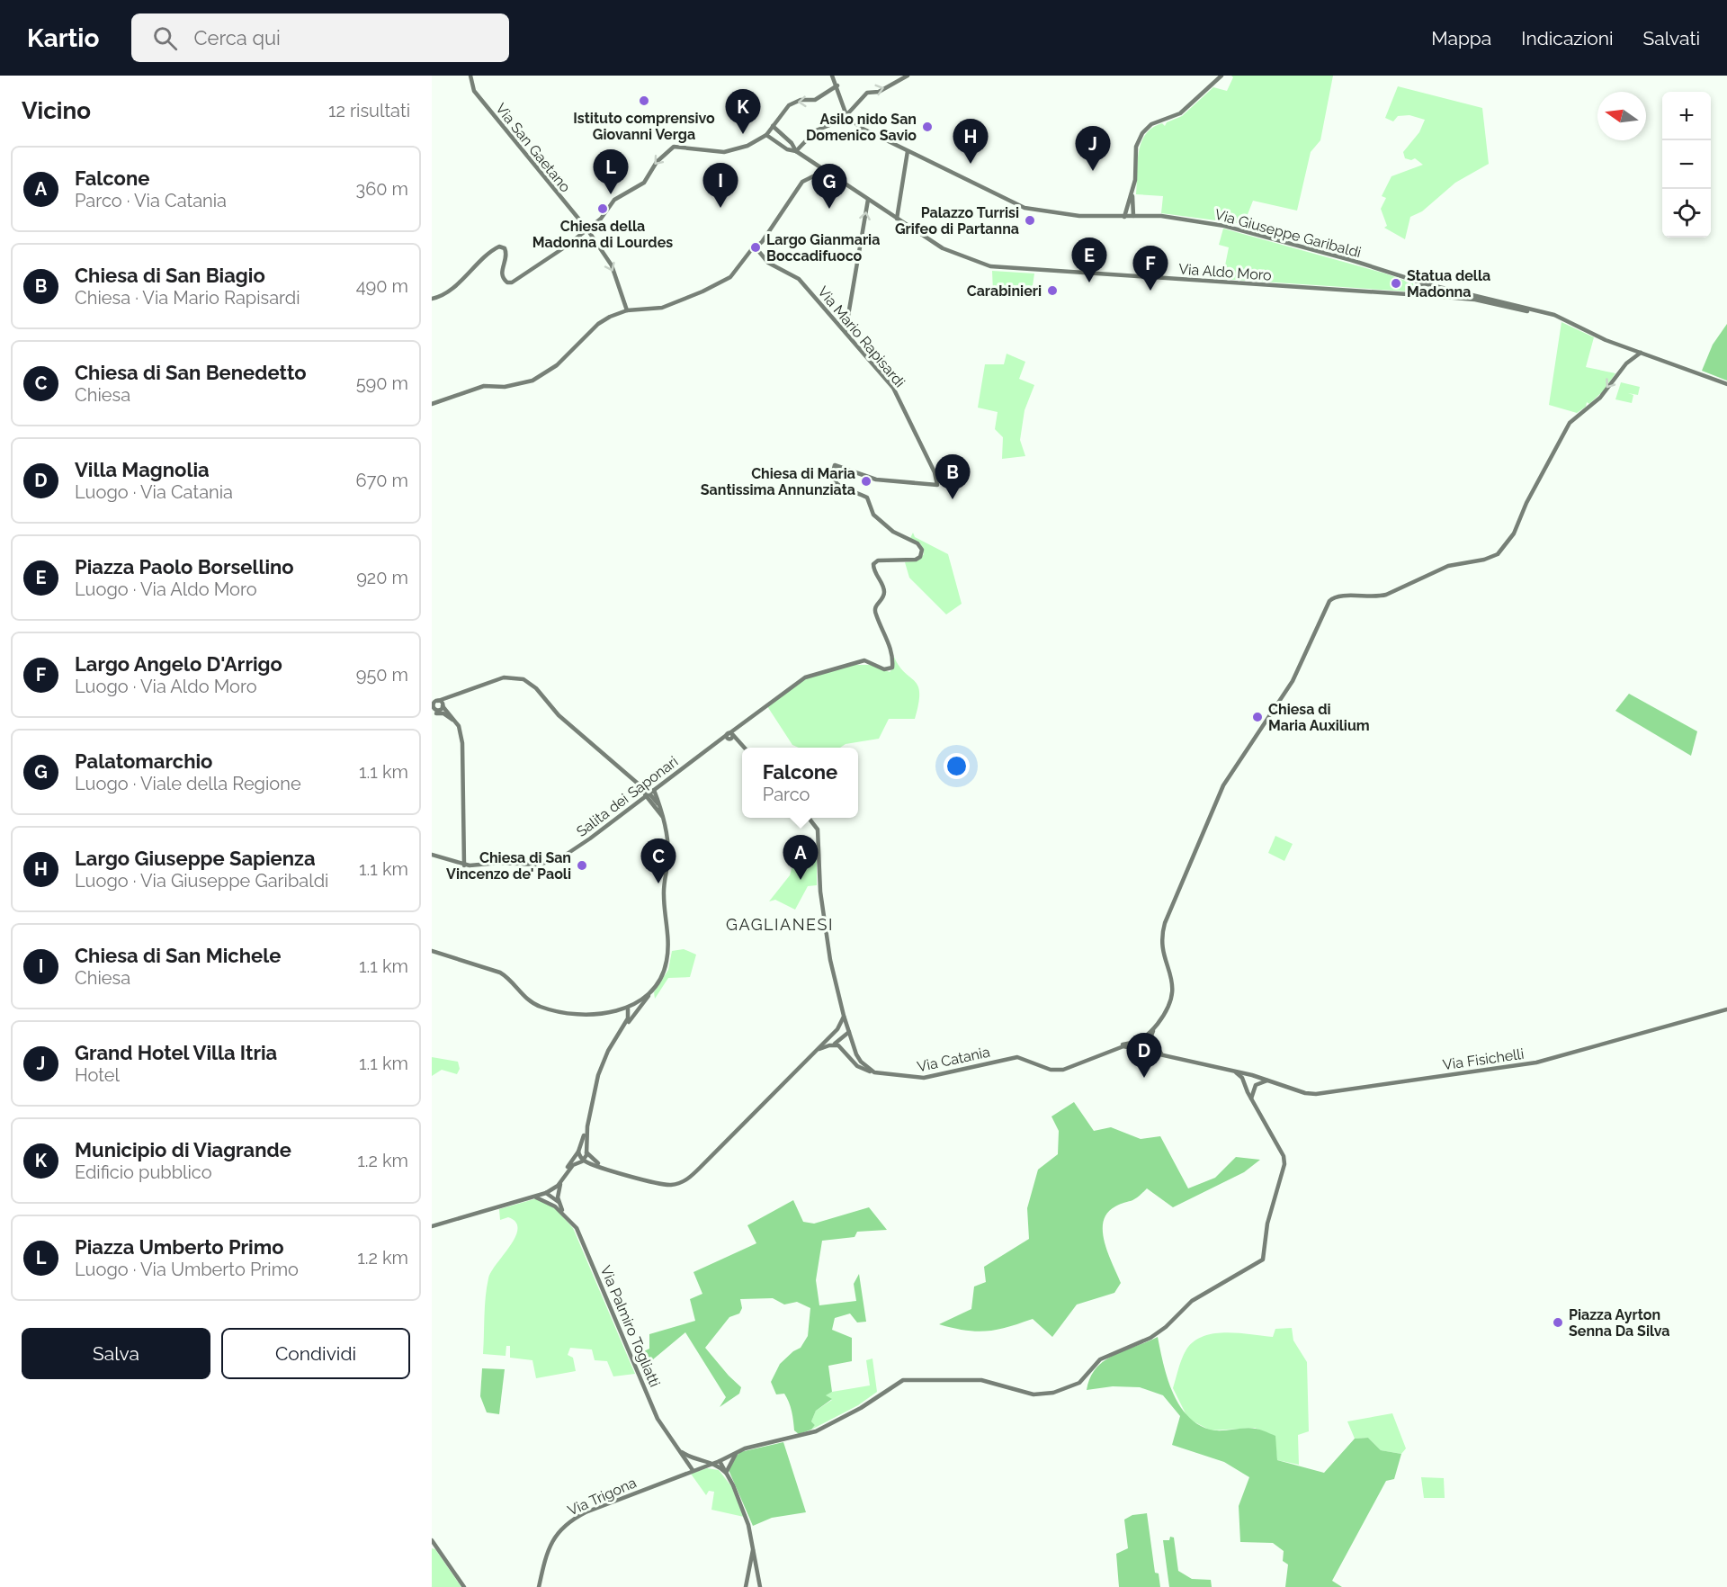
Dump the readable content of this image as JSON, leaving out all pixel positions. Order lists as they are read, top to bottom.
{
  "streets": {
    "street": [
      "Via San Gaetano",
      "Via Giuseppe Garibaldi",
      "Via Aldo Moro",
      "Via Mario Rapisardi",
      "Salita dei Saponari",
      "Via Catania",
      "Via Fisichelli",
      "Via Palmiro Togliatti",
      "Via Trigona"
    ]
  },
  "crossings": [
    ["Via Catania", "Via Fisichelli"]
  ],
  "districts": ["GAGLIANESI"],
  "places": [
    "Istituto comprensivo Giovanni Verga",
    "Asilo nido San Domenico Savio",
    "Chiesa della Madonna di Lourdes",
    "Palazzo Turrisi Grifeo di Partanna",
    "Largo Gianmaria Boccadifuoco",
    "Statua della Madonna",
    "Carabinieri",
    "Chiesa di Maria Santissima Annunziata",
    "Chiesa di Maria Auxilium",
    "Chiesa di San Vincenzo de' Paoli",
    "Piazza Ayrton Senna Da Silva"
  ],
  "north": "left",
  "page": {
    "header": "Kartio",
    "search": "Cerca qui",
    "nav": ["Mappa", "Indicazioni", "Salvati"],
    "heading": ["Vicino", "12 risultati"],
    "pins": [
      "K",
      "H",
      "J",
      "L",
      "I",
      "G",
      "E",
      "F",
      "B",
      "A",
      "C",
      "D"
    ],
    "map_buttons": ["+", "−"],
    "list": [
      {
        "mark": "A",
        "name": "Falcone",
        "note": "Parco · Via Catania",
        "value": "360 m"
      },
      {
        "mark": "B",
        "name": "Chiesa di San Biagio",
        "note": "Chiesa · Via Mario Rapisardi",
        "value": "490 m"
      },
      {
        "mark": "C",
        "name": "Chiesa di San Benedetto",
        "note": "Chiesa",
        "value": "590 m"
      },
      {
        "mark": "D",
        "name": "Villa Magnolia",
        "note": "Luogo · Via Catania",
        "value": "670 m"
      },
      {
        "mark": "E",
        "name": "Piazza Paolo Borsellino",
        "note": "Luogo · Via Aldo Moro",
        "value": "920 m"
      },
      {
        "mark": "F",
        "name": "Largo Angelo D'Arrigo",
        "note": "Luogo · Via Aldo Moro",
        "value": "950 m"
      },
      {
        "mark": "G",
        "name": "Palatomarchio",
        "note": "Luogo · Viale della Regione",
        "value": "1.1 km"
      },
      {
        "mark": "H",
        "name": "Largo Giuseppe Sapienza",
        "note": "Luogo · Via Giuseppe Garibaldi",
        "value": "1.1 km"
      },
      {
        "mark": "I",
        "name": "Chiesa di San Michele",
        "note": "Chiesa",
        "value": "1.1 km"
      },
      {
        "mark": "J",
        "name": "Grand Hotel Villa Itria",
        "note": "Hotel",
        "value": "1.1 km"
      },
      {
        "mark": "K",
        "name": "Municipio di Viagrande",
        "note": "Edificio pubblico",
        "value": "1.2 km"
      },
      {
        "mark": "L",
        "name": "Piazza Umberto Primo",
        "note": "Luogo · Via Umberto Primo",
        "value": "1.2 km"
      }
    ],
    "popup": ["Falcone", "Parco"],
    "buttons": ["Salva", "Condividi"]
  }
}
